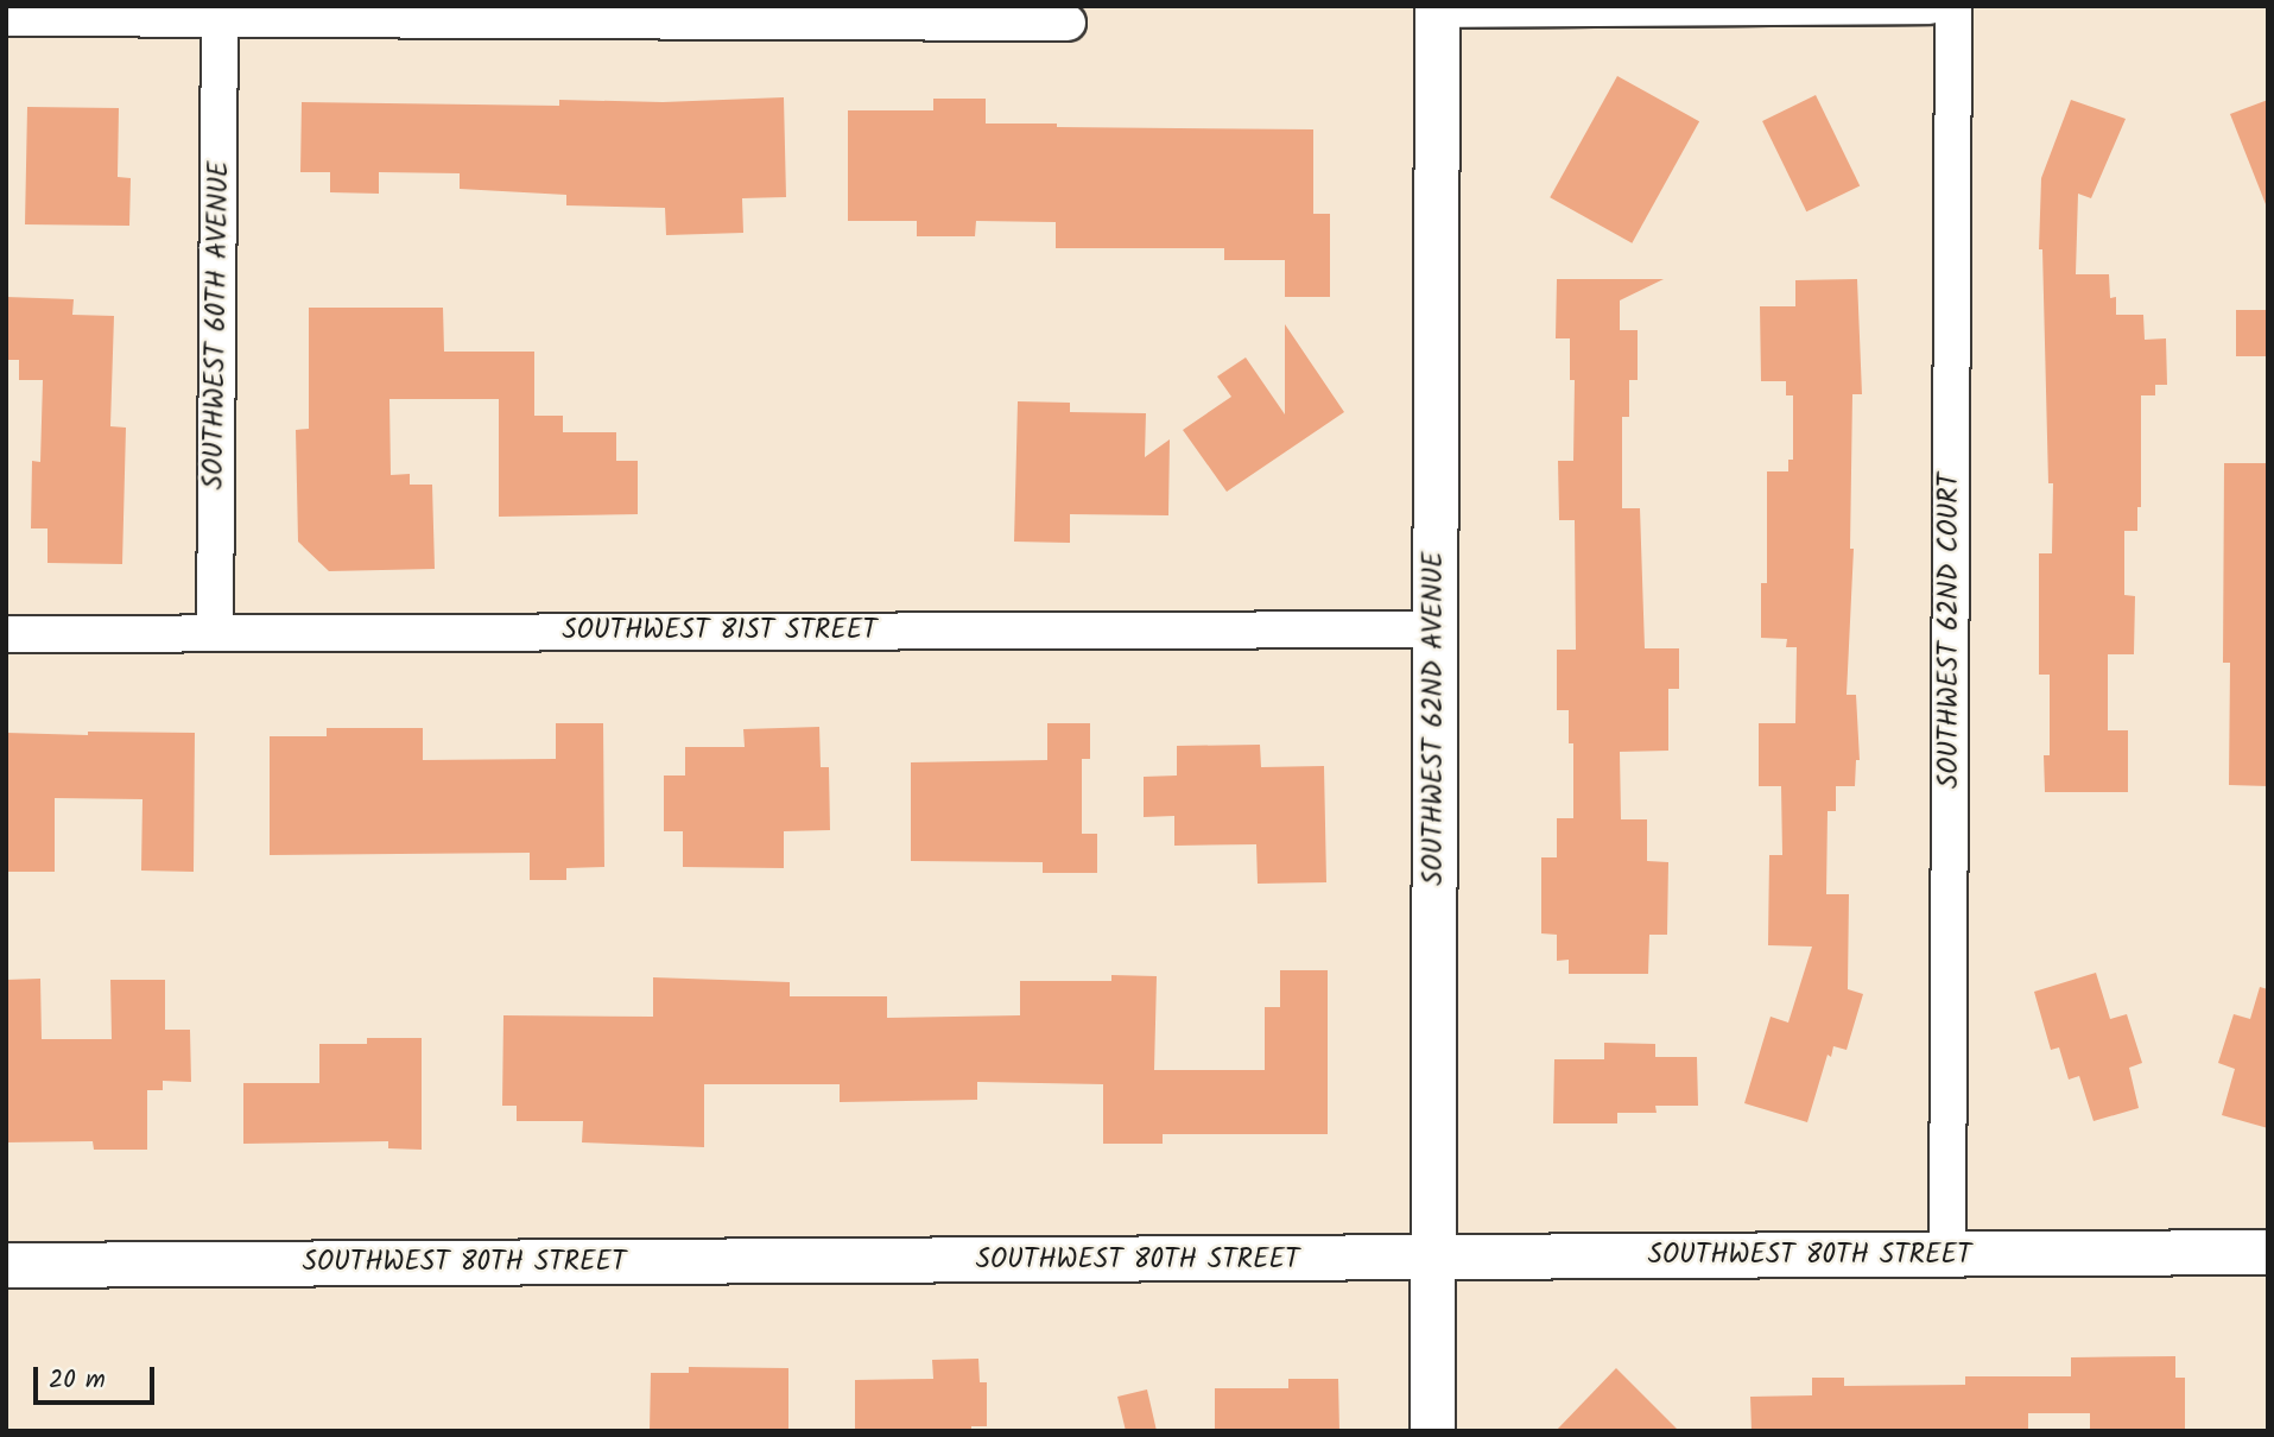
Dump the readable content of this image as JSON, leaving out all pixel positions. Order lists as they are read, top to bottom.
{
  "streets": {
    "street": [
      "SOUTHWEST 60TH AVENUE",
      "SOUTHWEST 81ST STREET",
      "SOUTHWEST 62ND COURT",
      "SOUTHWEST 62ND AVENUE",
      "SOUTHWEST 80TH STREET"
    ]
  },
  "crossings": [
    ["SOUTHWEST 60TH AVENUE", "SOUTHWEST 81ST STREET"],
    ["SOUTHWEST 81ST STREET", "SOUTHWEST 62ND AVENUE"],
    ["SOUTHWEST 62ND COURT", "SOUTHWEST 80TH STREET"],
    ["SOUTHWEST 62ND AVENUE", "SOUTHWEST 80TH STREET"]
  ],
  "scale_bar": "20 m"
}
